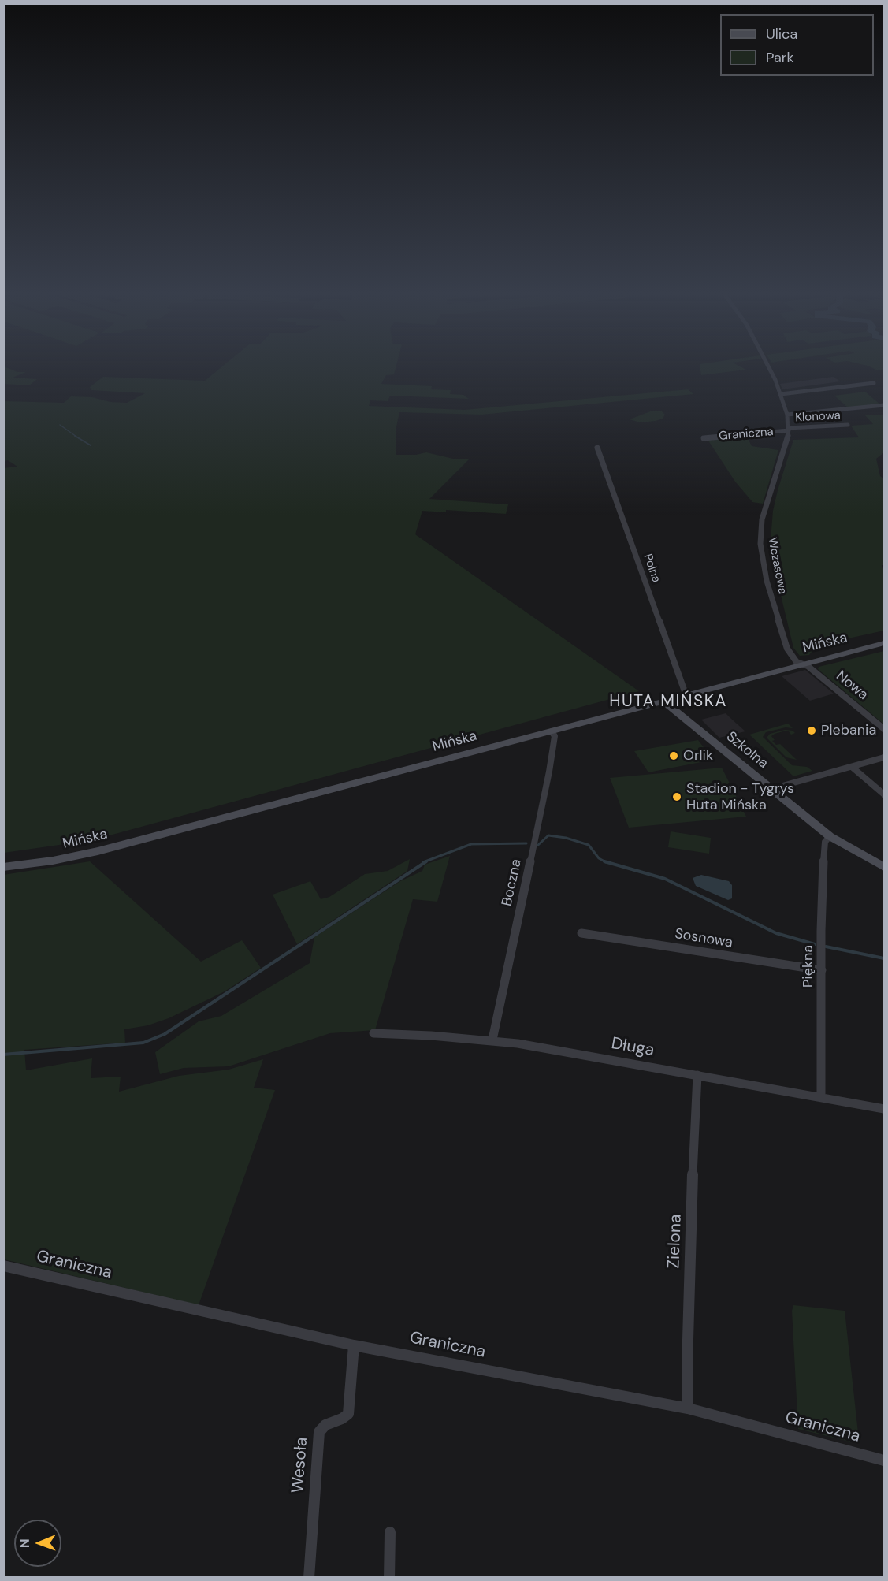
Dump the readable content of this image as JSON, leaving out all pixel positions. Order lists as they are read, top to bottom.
{
  "streets": {
    "main road": ["Mińska", "Szkolna"],
    "street": [
      "Klonowa",
      "Graniczna",
      "Wczasowa",
      "Polna",
      "Nowa",
      "Boczna",
      "Sosnowa",
      "Piękna",
      "Długa",
      "Zielona",
      "Wesoła"
    ]
  },
  "crossings": [
    ["Klonowa", "Graniczna"],
    ["Klonowa", "Wczasowa"],
    ["Graniczna", "Wczasowa"],
    ["Graniczna", "Zielona"],
    ["Graniczna", "Wesoła"],
    ["Wczasowa", "Mińska"],
    ["Wczasowa", "Nowa"],
    ["Polna", "Mińska"],
    ["Mińska", "Nowa"],
    ["Mińska", "Szkolna"],
    ["Mińska", "Boczna"],
    ["Szkolna", "Piękna"],
    ["Boczna", "Długa"],
    ["Sosnowa", "Piękna"],
    ["Piękna", "Długa"],
    ["Długa", "Zielona"]
  ],
  "districts": ["HUTA MIŃSKA"],
  "places": ["Plebania", "Orlik", "Stadion - Tygrys Huta Mińska"],
  "legend": ["Ulica", "Park"],
  "north": "left"
}
